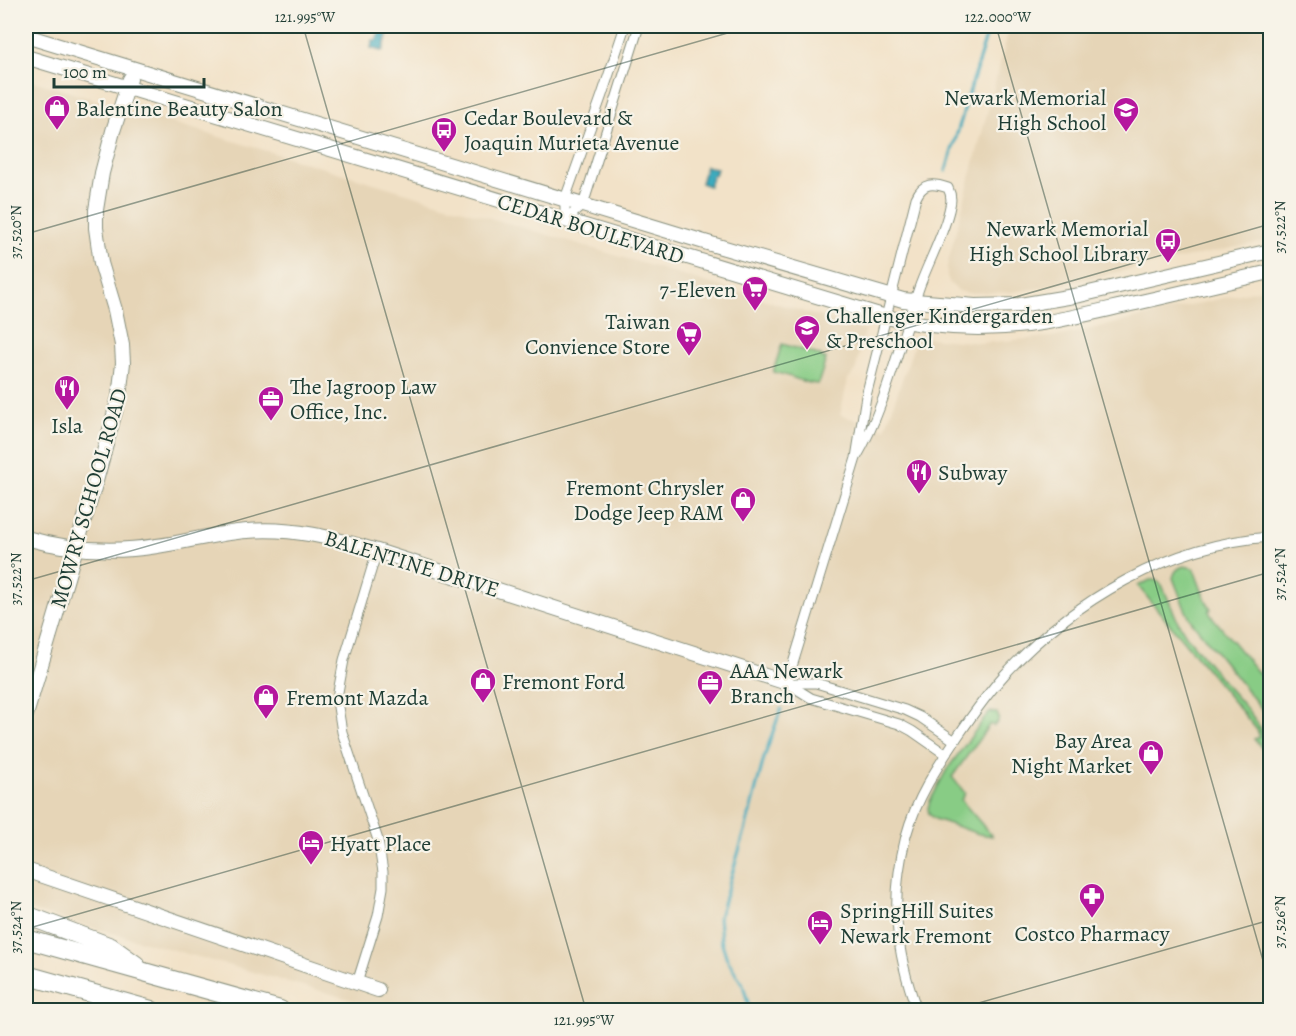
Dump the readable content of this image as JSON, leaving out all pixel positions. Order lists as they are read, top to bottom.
{
  "streets": {
    "main road": ["CEDAR BOULEVARD", "MOWRY SCHOOL ROAD", "BALENTINE DRIVE"]
  },
  "crossings": [
    ["CEDAR BOULEVARD", "MOWRY SCHOOL ROAD"],
    ["MOWRY SCHOOL ROAD", "BALENTINE DRIVE"]
  ],
  "places": {
    "shop": [
      "Balentine Beauty Salon",
      "Fremont Chrysler Dodge Jeep RAM",
      "Fremont Ford",
      "Fremont Mazda",
      "Bay Area Night Market"
    ],
    "school or university": ["Newark Memorial High School", "Challenger Kindergarden & Preschool"],
    "bus stop": ["Cedar Boulevard & Joaquin Murieta Avenue", "Newark Memorial High School Library"],
    "supermarket": ["7-Eleven", "Taiwan Convience Store"],
    "restaurant": ["Isla", "Subway"],
    "office": ["The Jagroop Law Office, Inc.", "AAA Newark Branch"],
    "hotel": ["Hyatt Place", "SpringHill Suites Newark Fremont"],
    "pharmacy": ["Costco Pharmacy"]
  },
  "scale_bar": "100 m",
  "coordinates": [
    "121.995°W",
    "122.000°W",
    "37.522°N",
    "37.520°N",
    "37.524°N",
    "37.526°N"
  ]
}
